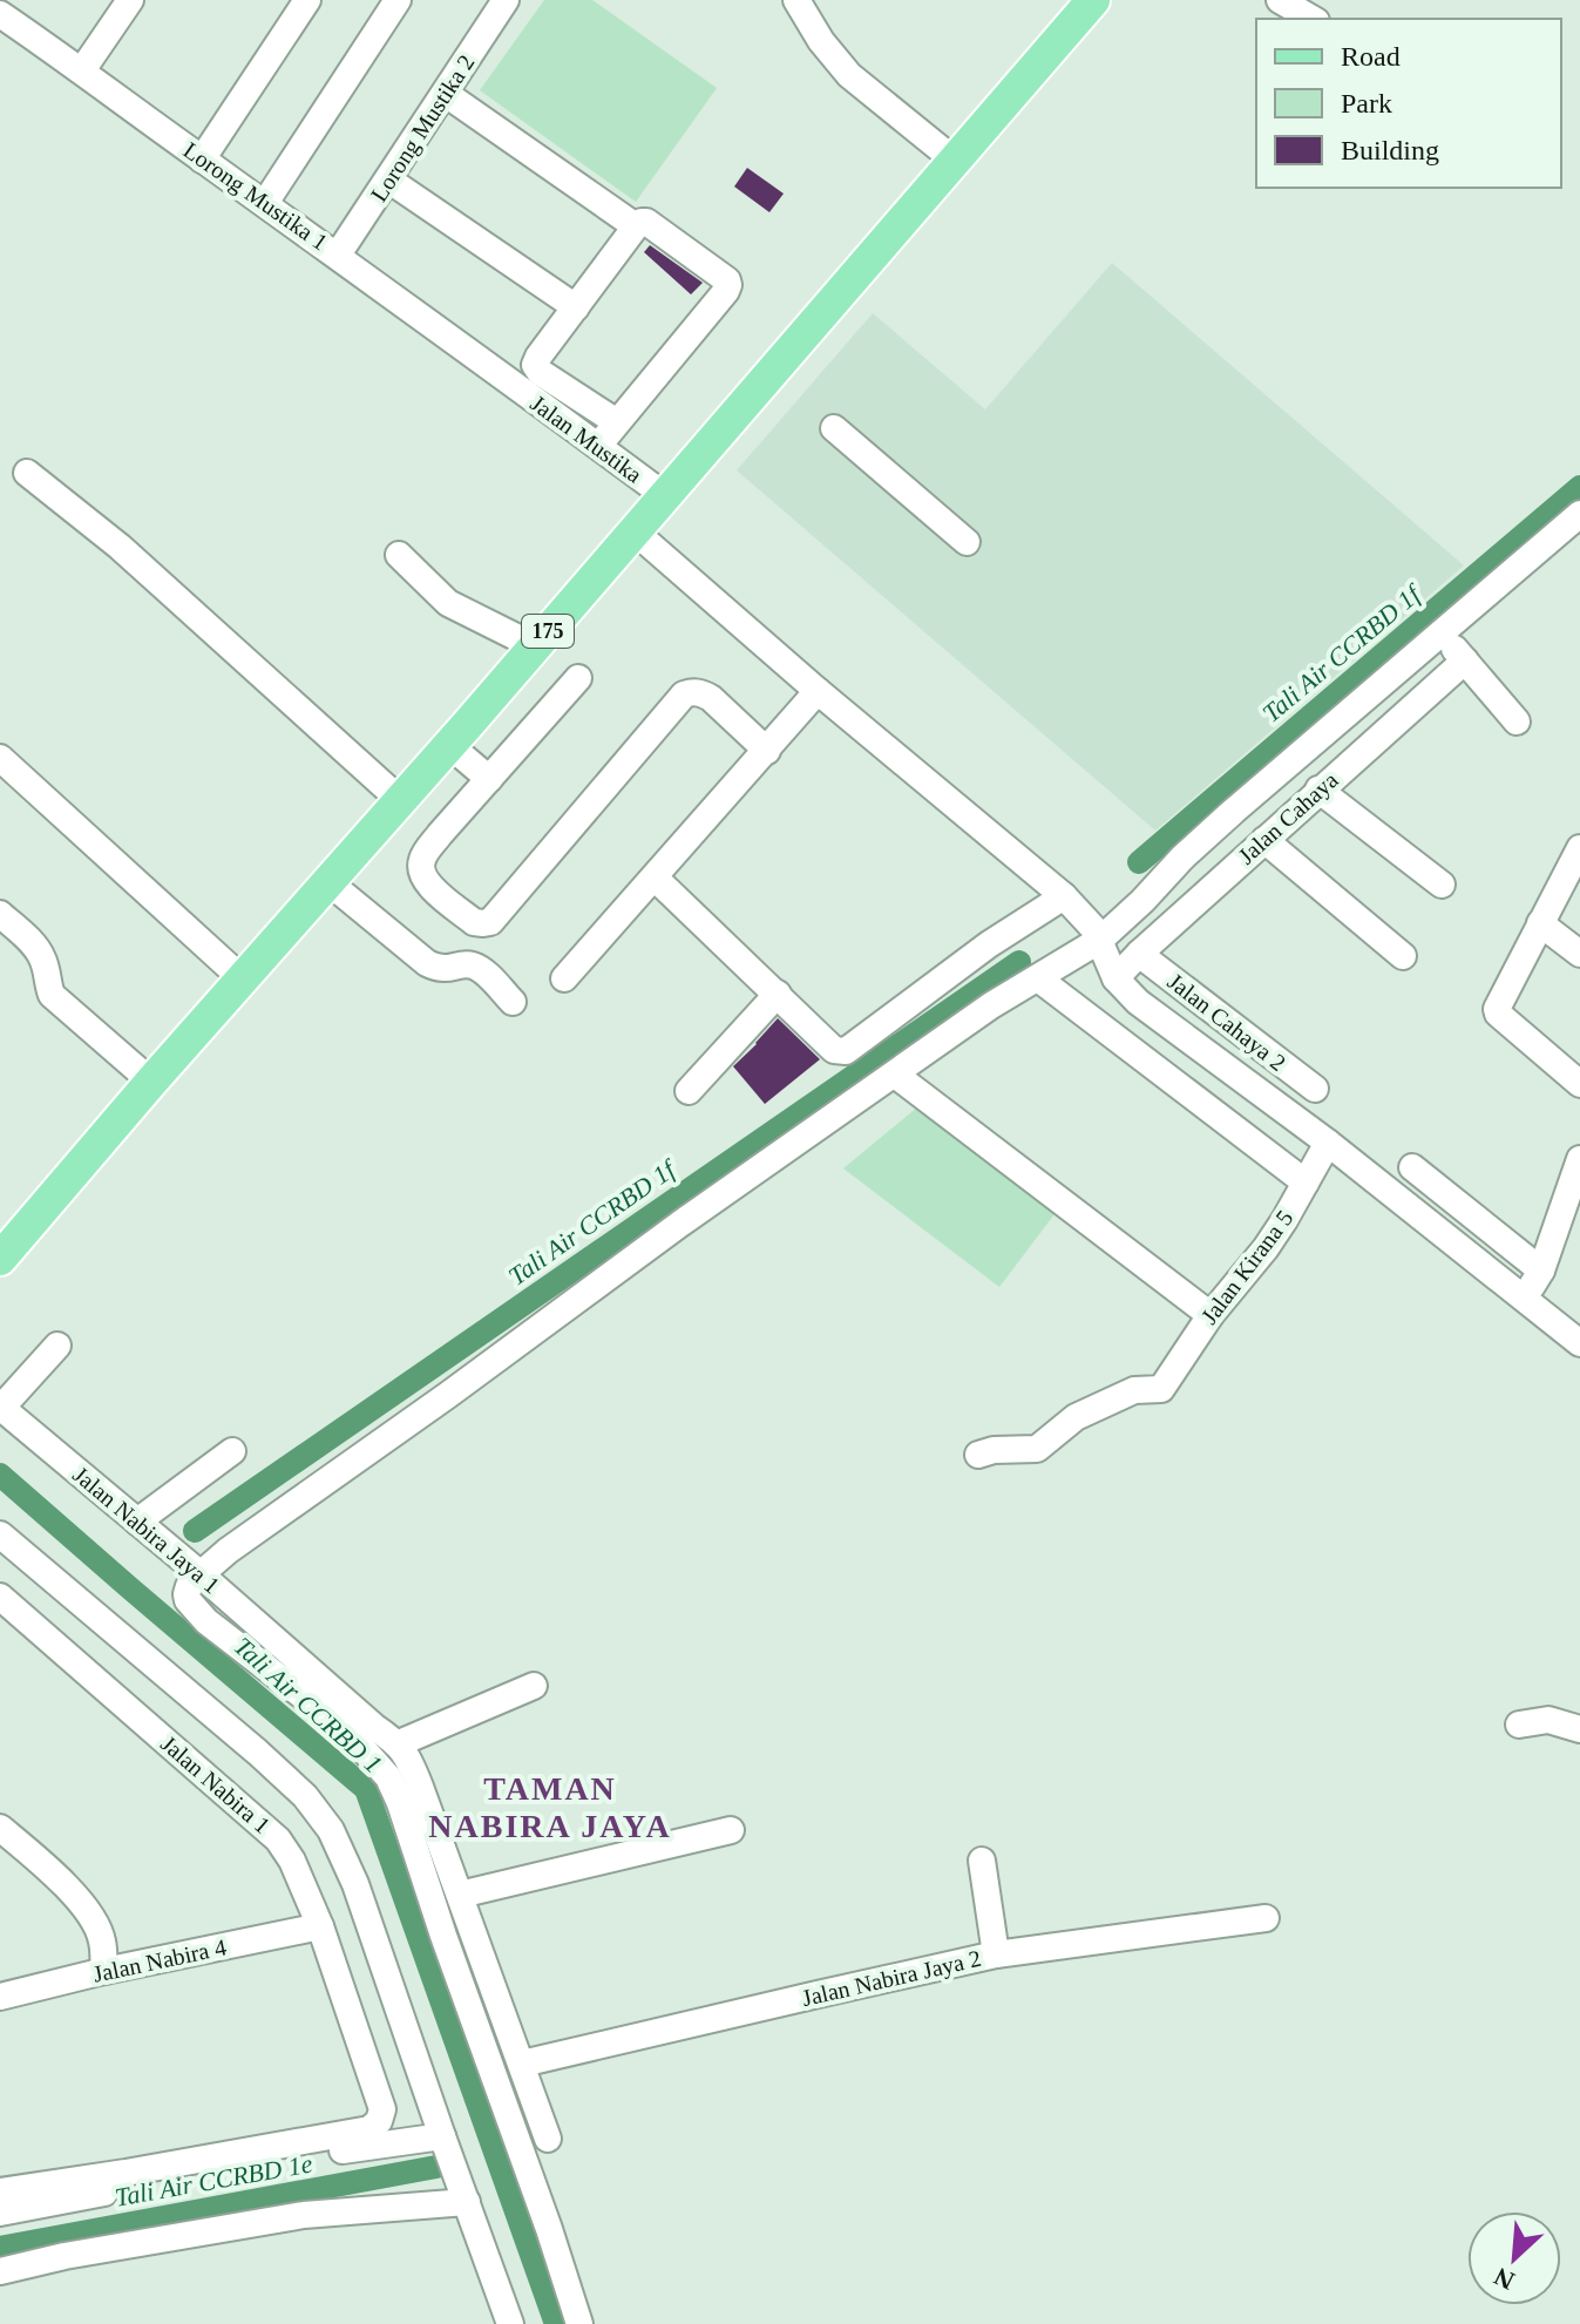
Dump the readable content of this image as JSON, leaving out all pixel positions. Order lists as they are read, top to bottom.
{
  "streets": {
    "main road": ["175"],
    "street": [
      "Lorong Mustika 2",
      "Lorong Mustika 1",
      "Jalan Mustika",
      "Jalan Cahaya",
      "Jalan Cahaya 2",
      "Jalan Kirana 5",
      "Jalan Nabira Jaya 1",
      "Jalan Nabira 1",
      "Jalan Nabira 4",
      "Jalan Nabira Jaya 2"
    ]
  },
  "crossings": [
    ["Lorong Mustika 2", "Lorong Mustika 1"],
    ["Lorong Mustika 1", "Jalan Mustika"],
    ["Jalan Mustika", "175"],
    ["Jalan Cahaya", "Jalan Cahaya 2"],
    ["Jalan Nabira Jaya 1", "Jalan Nabira Jaya 2"],
    ["Jalan Nabira 1", "Jalan Nabira 4"]
  ],
  "districts": ["TAMAN NABIRA JAYA"],
  "water": ["Tali Air CCRBD 1f", "Tali Air CCRBD 1", "Tali Air CCRBD 1e"],
  "legend": ["Road", "Park", "Building"],
  "north": "bottom left"
}
